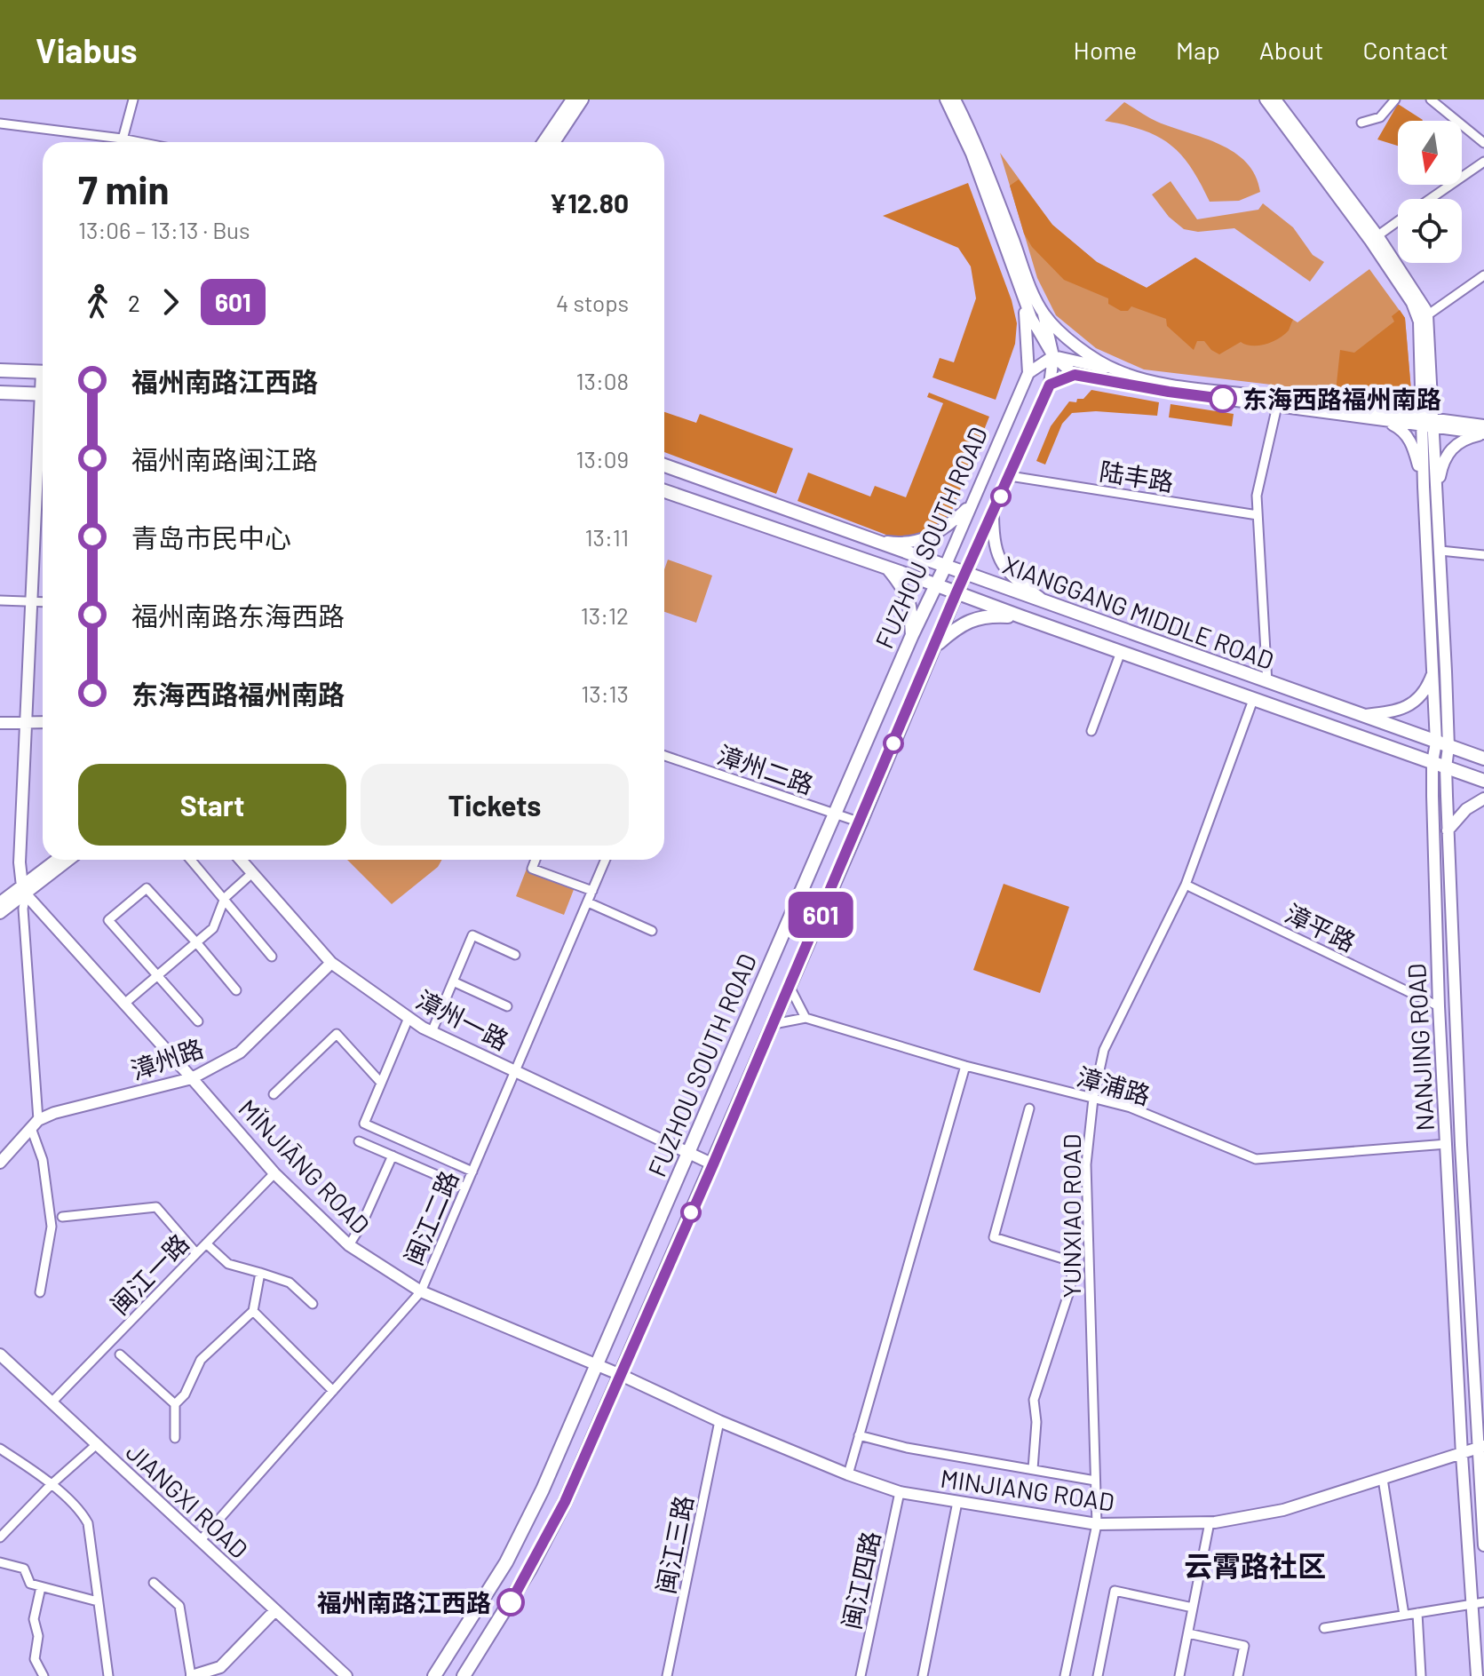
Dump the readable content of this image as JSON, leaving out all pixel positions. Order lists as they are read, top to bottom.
{
  "streets": {
    "main road": [
      "FUZHOU SOUTH ROAD",
      "XIANGGANG MIDDLE ROAD",
      "漳州一路",
      "NANJING ROAD",
      "漳州路",
      "MǏNJIĀNG ROAD",
      "MINJIANG ROAD",
      "JIANGXI ROAD"
    ],
    "street": [
      "陆丰路",
      "漳州二路",
      "漳平路",
      "漳浦路",
      "YUNXIAO ROAD",
      "闽江二路",
      "闽江一路",
      "闽江三路",
      "闽江四路"
    ]
  },
  "crossings": [
    ["陆丰路", "FUZHOU SOUTH ROAD"],
    ["FUZHOU SOUTH ROAD", "XIANGGANG MIDDLE ROAD"],
    ["FUZHOU SOUTH ROAD", "漳州二路"],
    ["FUZHOU SOUTH ROAD", "漳州一路"],
    ["FUZHOU SOUTH ROAD", "MǏNJIĀNG ROAD"],
    ["FUZHOU SOUTH ROAD", "MINJIANG ROAD"],
    ["XIANGGANG MIDDLE ROAD", "NANJING ROAD"],
    ["XIANGGANG MIDDLE ROAD", "YUNXIAO ROAD"],
    ["漳平路", "NANJING ROAD"],
    ["漳平路", "YUNXIAO ROAD"],
    ["漳州一路", "漳州路"],
    ["漳州一路", "闽江二路"],
    ["NANJING ROAD", "漳浦路"],
    ["NANJING ROAD", "MINJIANG ROAD"],
    ["漳州路", "MǏNJIĀNG ROAD"],
    ["漳浦路", "YUNXIAO ROAD"],
    ["MǏNJIĀNG ROAD", "闽江二路"],
    ["MǏNJIĀNG ROAD", "闽江一路"],
    ["MǏNJIĀNG ROAD", "MINJIANG ROAD"],
    ["YUNXIAO ROAD", "MINJIANG ROAD"],
    ["闽江二路", "JIANGXI ROAD"],
    ["闽江一路", "JIANGXI ROAD"],
    ["MINJIANG ROAD", "闽江三路"],
    ["MINJIANG ROAD", "闽江四路"]
  ],
  "districts": ["云霄路社区"],
  "places": ["东海西路福州南路", "福州南路江西路"],
  "lines": ["bus line 601"],
  "north": "bottom",
  "page": {
    "header": "Viabus",
    "nav": [
      "Home",
      "Map",
      "About",
      "Contact"
    ],
    "on_map": "601",
    "heading": ["7 min", "13:06 – 13:13 · Bus", "¥12.80"],
    "legs": ["2", "601", "4 stops"],
    "list": [
      {
        "name": "福州南路江西路",
        "value": "13:08"
      },
      {
        "name": "福州南路闽江路",
        "value": "13:09"
      },
      {
        "name": "青岛市民中心",
        "value": "13:11"
      },
      {
        "name": "福州南路东海西路",
        "value": "13:12"
      },
      {
        "name": "东海西路福州南路",
        "value": "13:13"
      }
    ],
    "buttons": ["Start", "Tickets"]
  }
}
